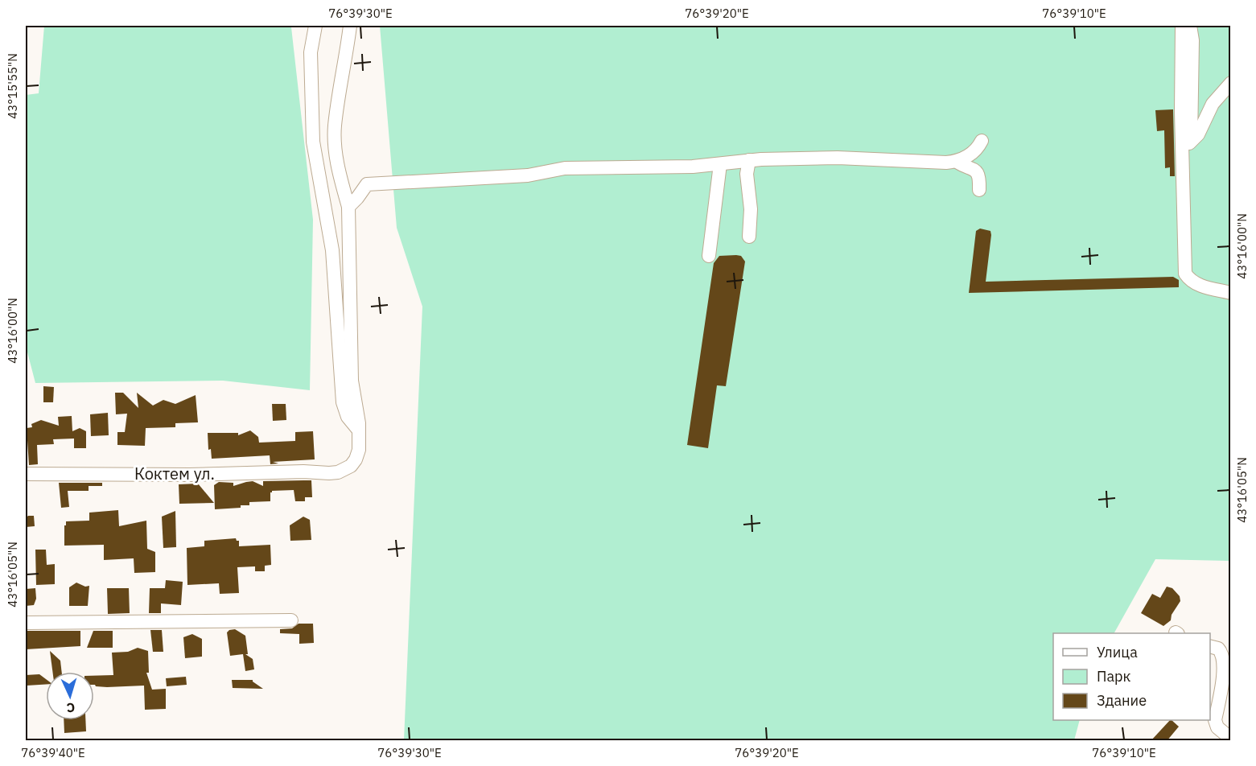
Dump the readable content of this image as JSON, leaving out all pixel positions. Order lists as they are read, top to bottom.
{
  "streets": {
    "street": ["Коктем ул."]
  },
  "legend": ["Улица", "Парк", "Здание"],
  "north": "bottom",
  "coordinates": [
    "76°39'30\"E",
    "76°39'20\"E",
    "76°39'10\"E",
    "43°15'55\"N",
    "43°16'00\"N",
    "43°16'05\"N",
    "76°39'40\"E"
  ]
}
